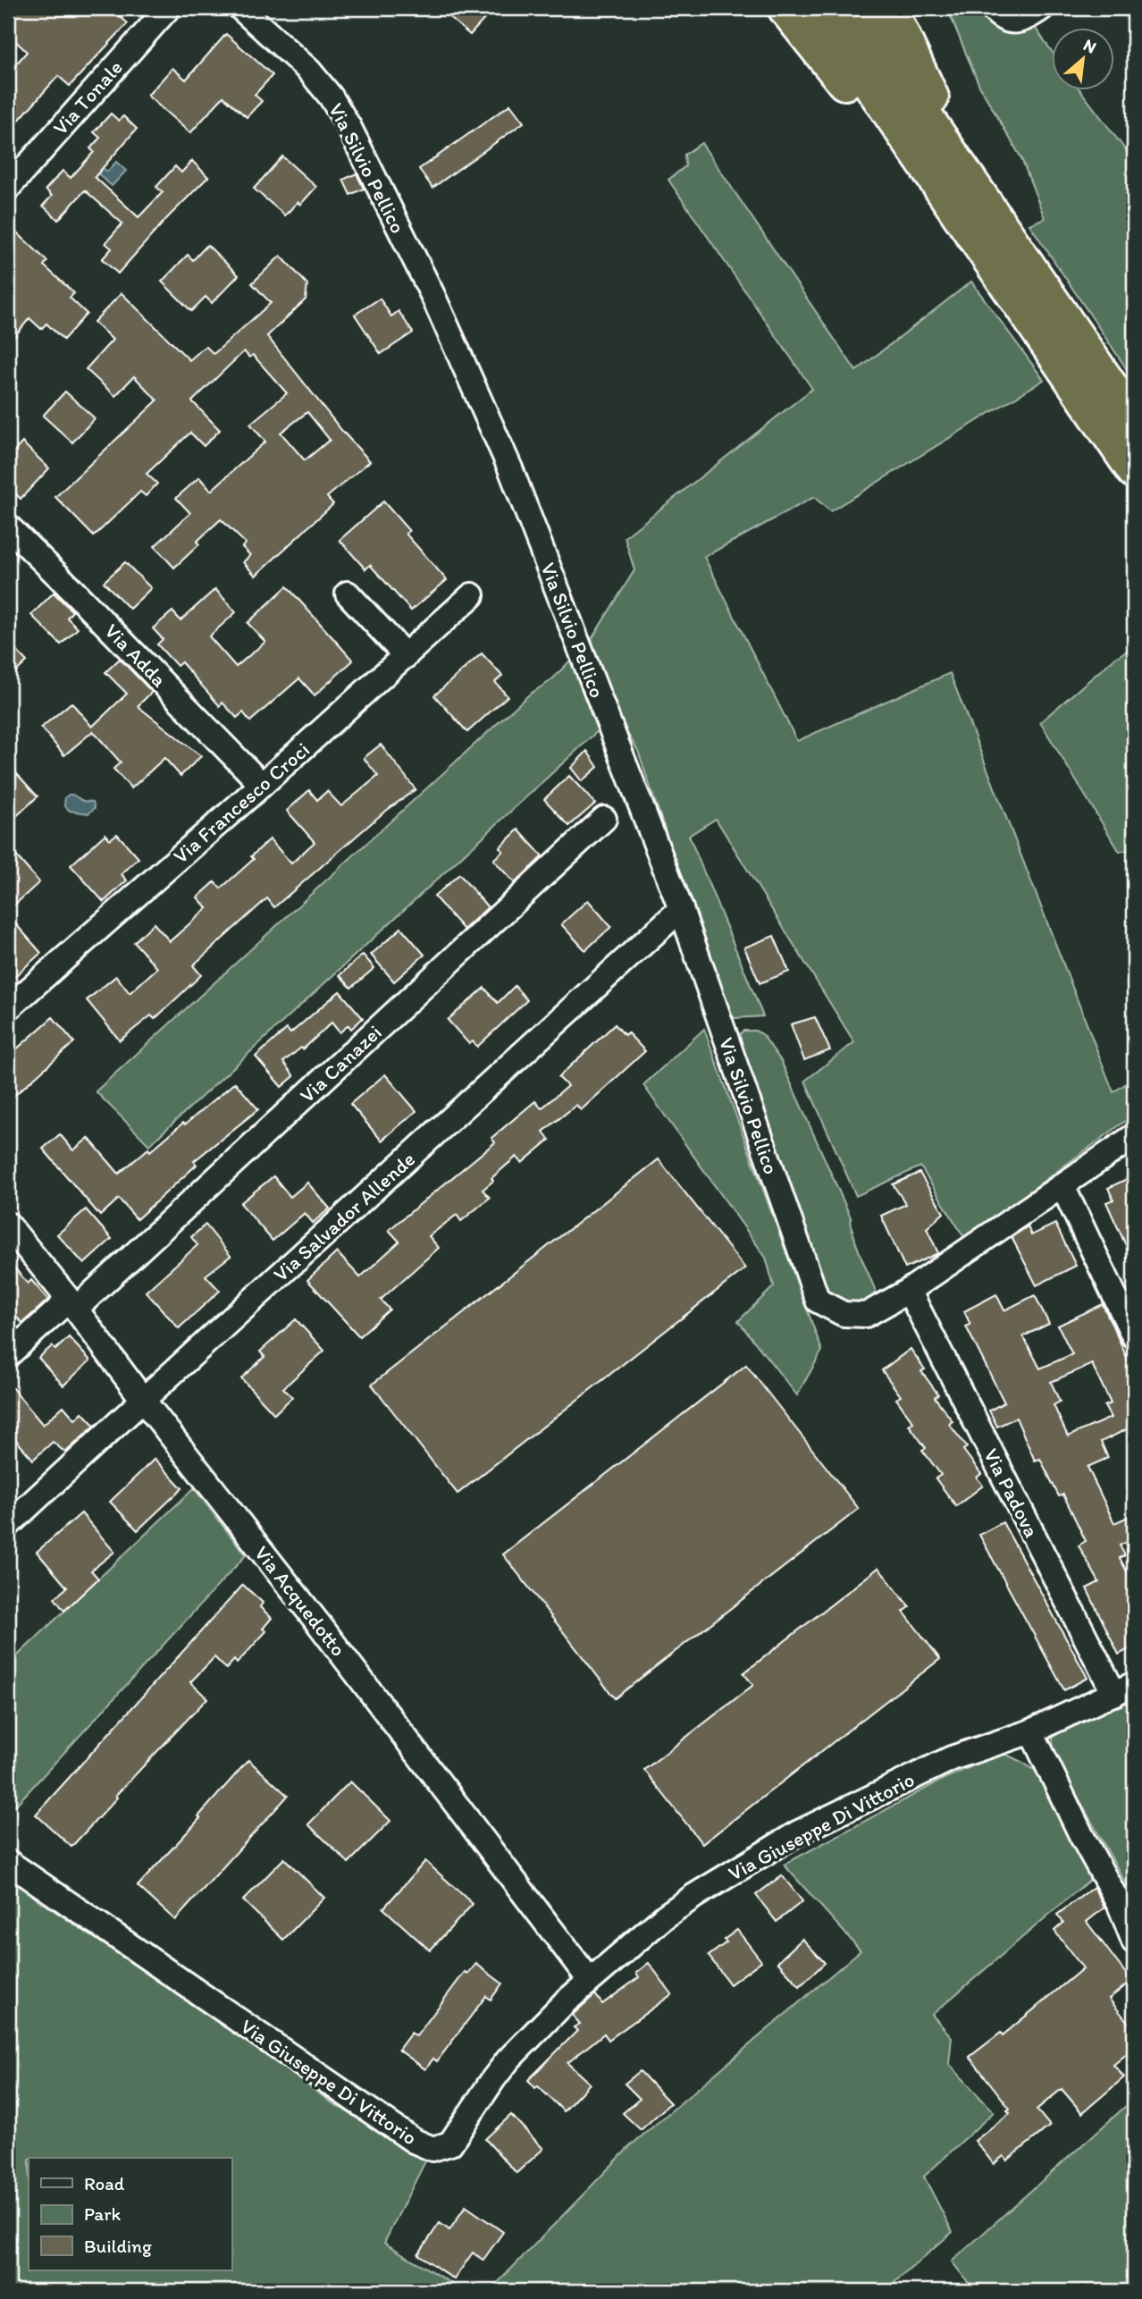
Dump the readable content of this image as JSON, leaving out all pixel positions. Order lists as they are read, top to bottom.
{
  "streets": {
    "street": [
      "Via Tonale",
      "Via Silvio Pellico",
      "Via Adda",
      "Via Francesco Croci",
      "Via Canazei",
      "Via Salvador Allende",
      "Via Padova",
      "Via Acquedotto",
      "Via Giuseppe Di Vittorio"
    ]
  },
  "crossings": [
    ["Via Silvio Pellico", "Via Salvador Allende"],
    ["Via Silvio Pellico", "Via Padova"],
    ["Via Adda", "Via Francesco Croci"],
    ["Via Canazei", "Via Acquedotto"],
    ["Via Salvador Allende", "Via Acquedotto"],
    ["Via Padova", "Via Giuseppe Di Vittorio"],
    ["Via Acquedotto", "Via Giuseppe Di Vittorio"]
  ],
  "legend": ["Road", "Park", "Building"],
  "north": "top right"
}
